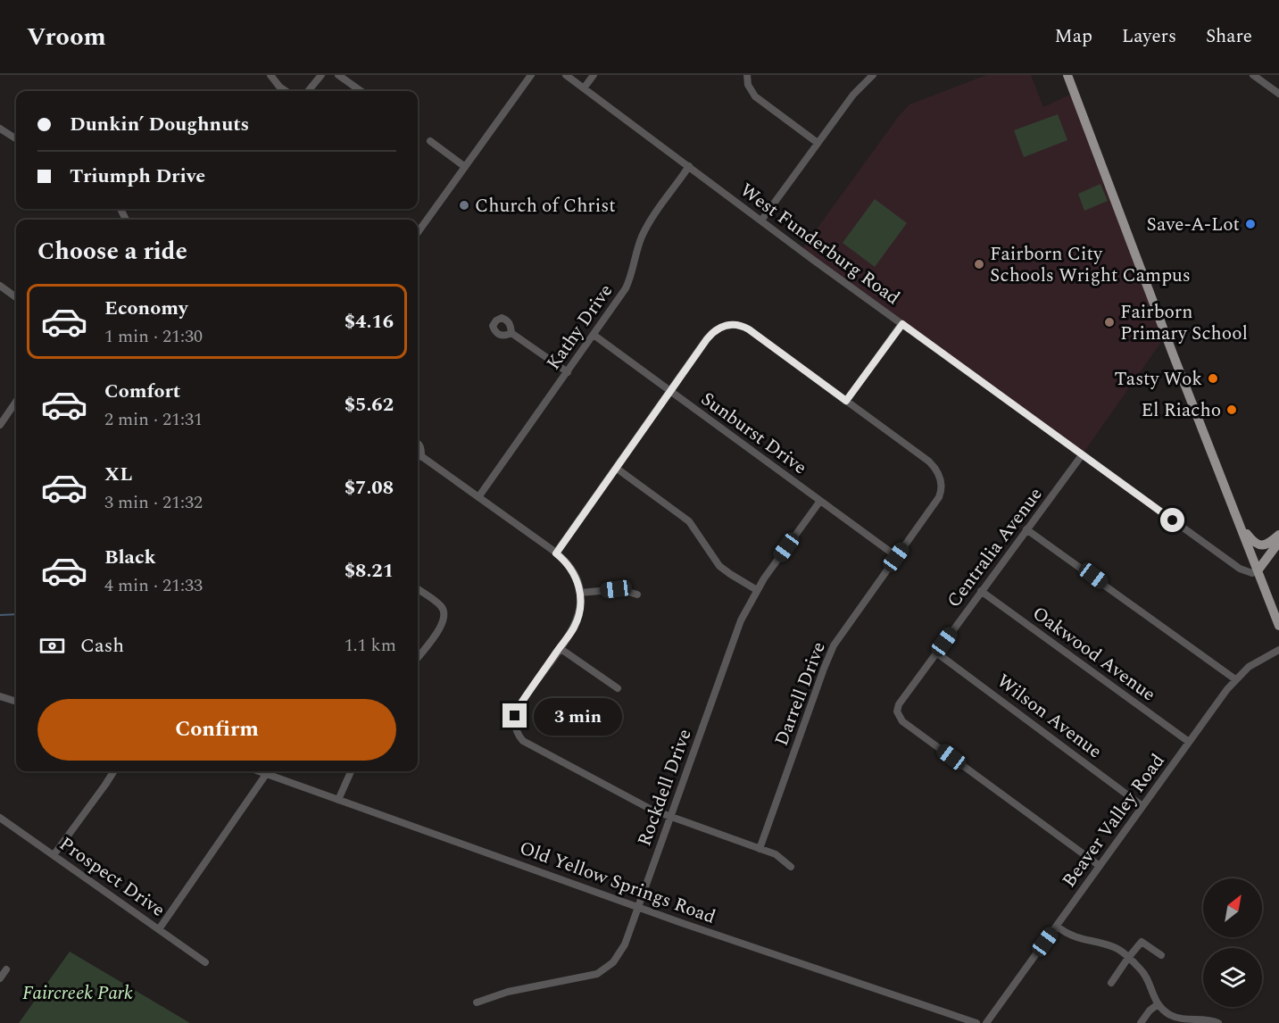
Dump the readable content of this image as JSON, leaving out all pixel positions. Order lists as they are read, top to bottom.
{
  "streets": {
    "street": [
      "West Funderburg Road",
      "Kathy Drive",
      "Sunburst Drive",
      "Centralia Avenue",
      "Oakwood Avenue",
      "Darrell Drive",
      "Wilson Avenue",
      "Rockdell Drive",
      "Beaver Valley Road",
      "Prospect Drive",
      "Old Yellow Springs Road"
    ]
  },
  "crossings": [
    ["West Funderburg Road", "Kathy Drive"],
    ["West Funderburg Road", "Centralia Avenue"],
    ["Kathy Drive", "Sunburst Drive"],
    ["Sunburst Drive", "Darrell Drive"],
    ["Sunburst Drive", "Rockdell Drive"],
    ["Centralia Avenue", "Oakwood Avenue"],
    ["Centralia Avenue", "Wilson Avenue"],
    ["Centralia Avenue", "Beaver Valley Road"],
    ["Oakwood Avenue", "Beaver Valley Road"],
    ["Wilson Avenue", "Beaver Valley Road"],
    ["Rockdell Drive", "Old Yellow Springs Road"]
  ],
  "parks": ["Faircreek Park"],
  "places": [
    "Church of Christ",
    "Save-A-Lot",
    "Fairborn City Schools Wright Campus",
    "Fairborn Primary School",
    "Tasty Wok",
    "El Riacho"
  ],
  "north": "top right",
  "page": {
    "header": "Vroom",
    "nav": ["Map", "Layers", "Share"],
    "banner": ["Dunkin’ Doughnuts", "Triumph Drive"],
    "heading": "Choose a ride",
    "list": [
      {
        "name": "Economy",
        "note": "1 min · 21:30",
        "value": "$4.16"
      },
      {
        "name": "Comfort",
        "note": "2 min · 21:31",
        "value": "$5.62"
      },
      {
        "name": "XL",
        "note": "3 min · 21:32",
        "value": "$7.08"
      },
      {
        "name": "Black",
        "note": "4 min · 21:33",
        "value": "$8.21"
      }
    ],
    "pay": ["Cash", "1.1 km"],
    "buttons": "Confirm",
    "bubble": "3 min"
  }
}
